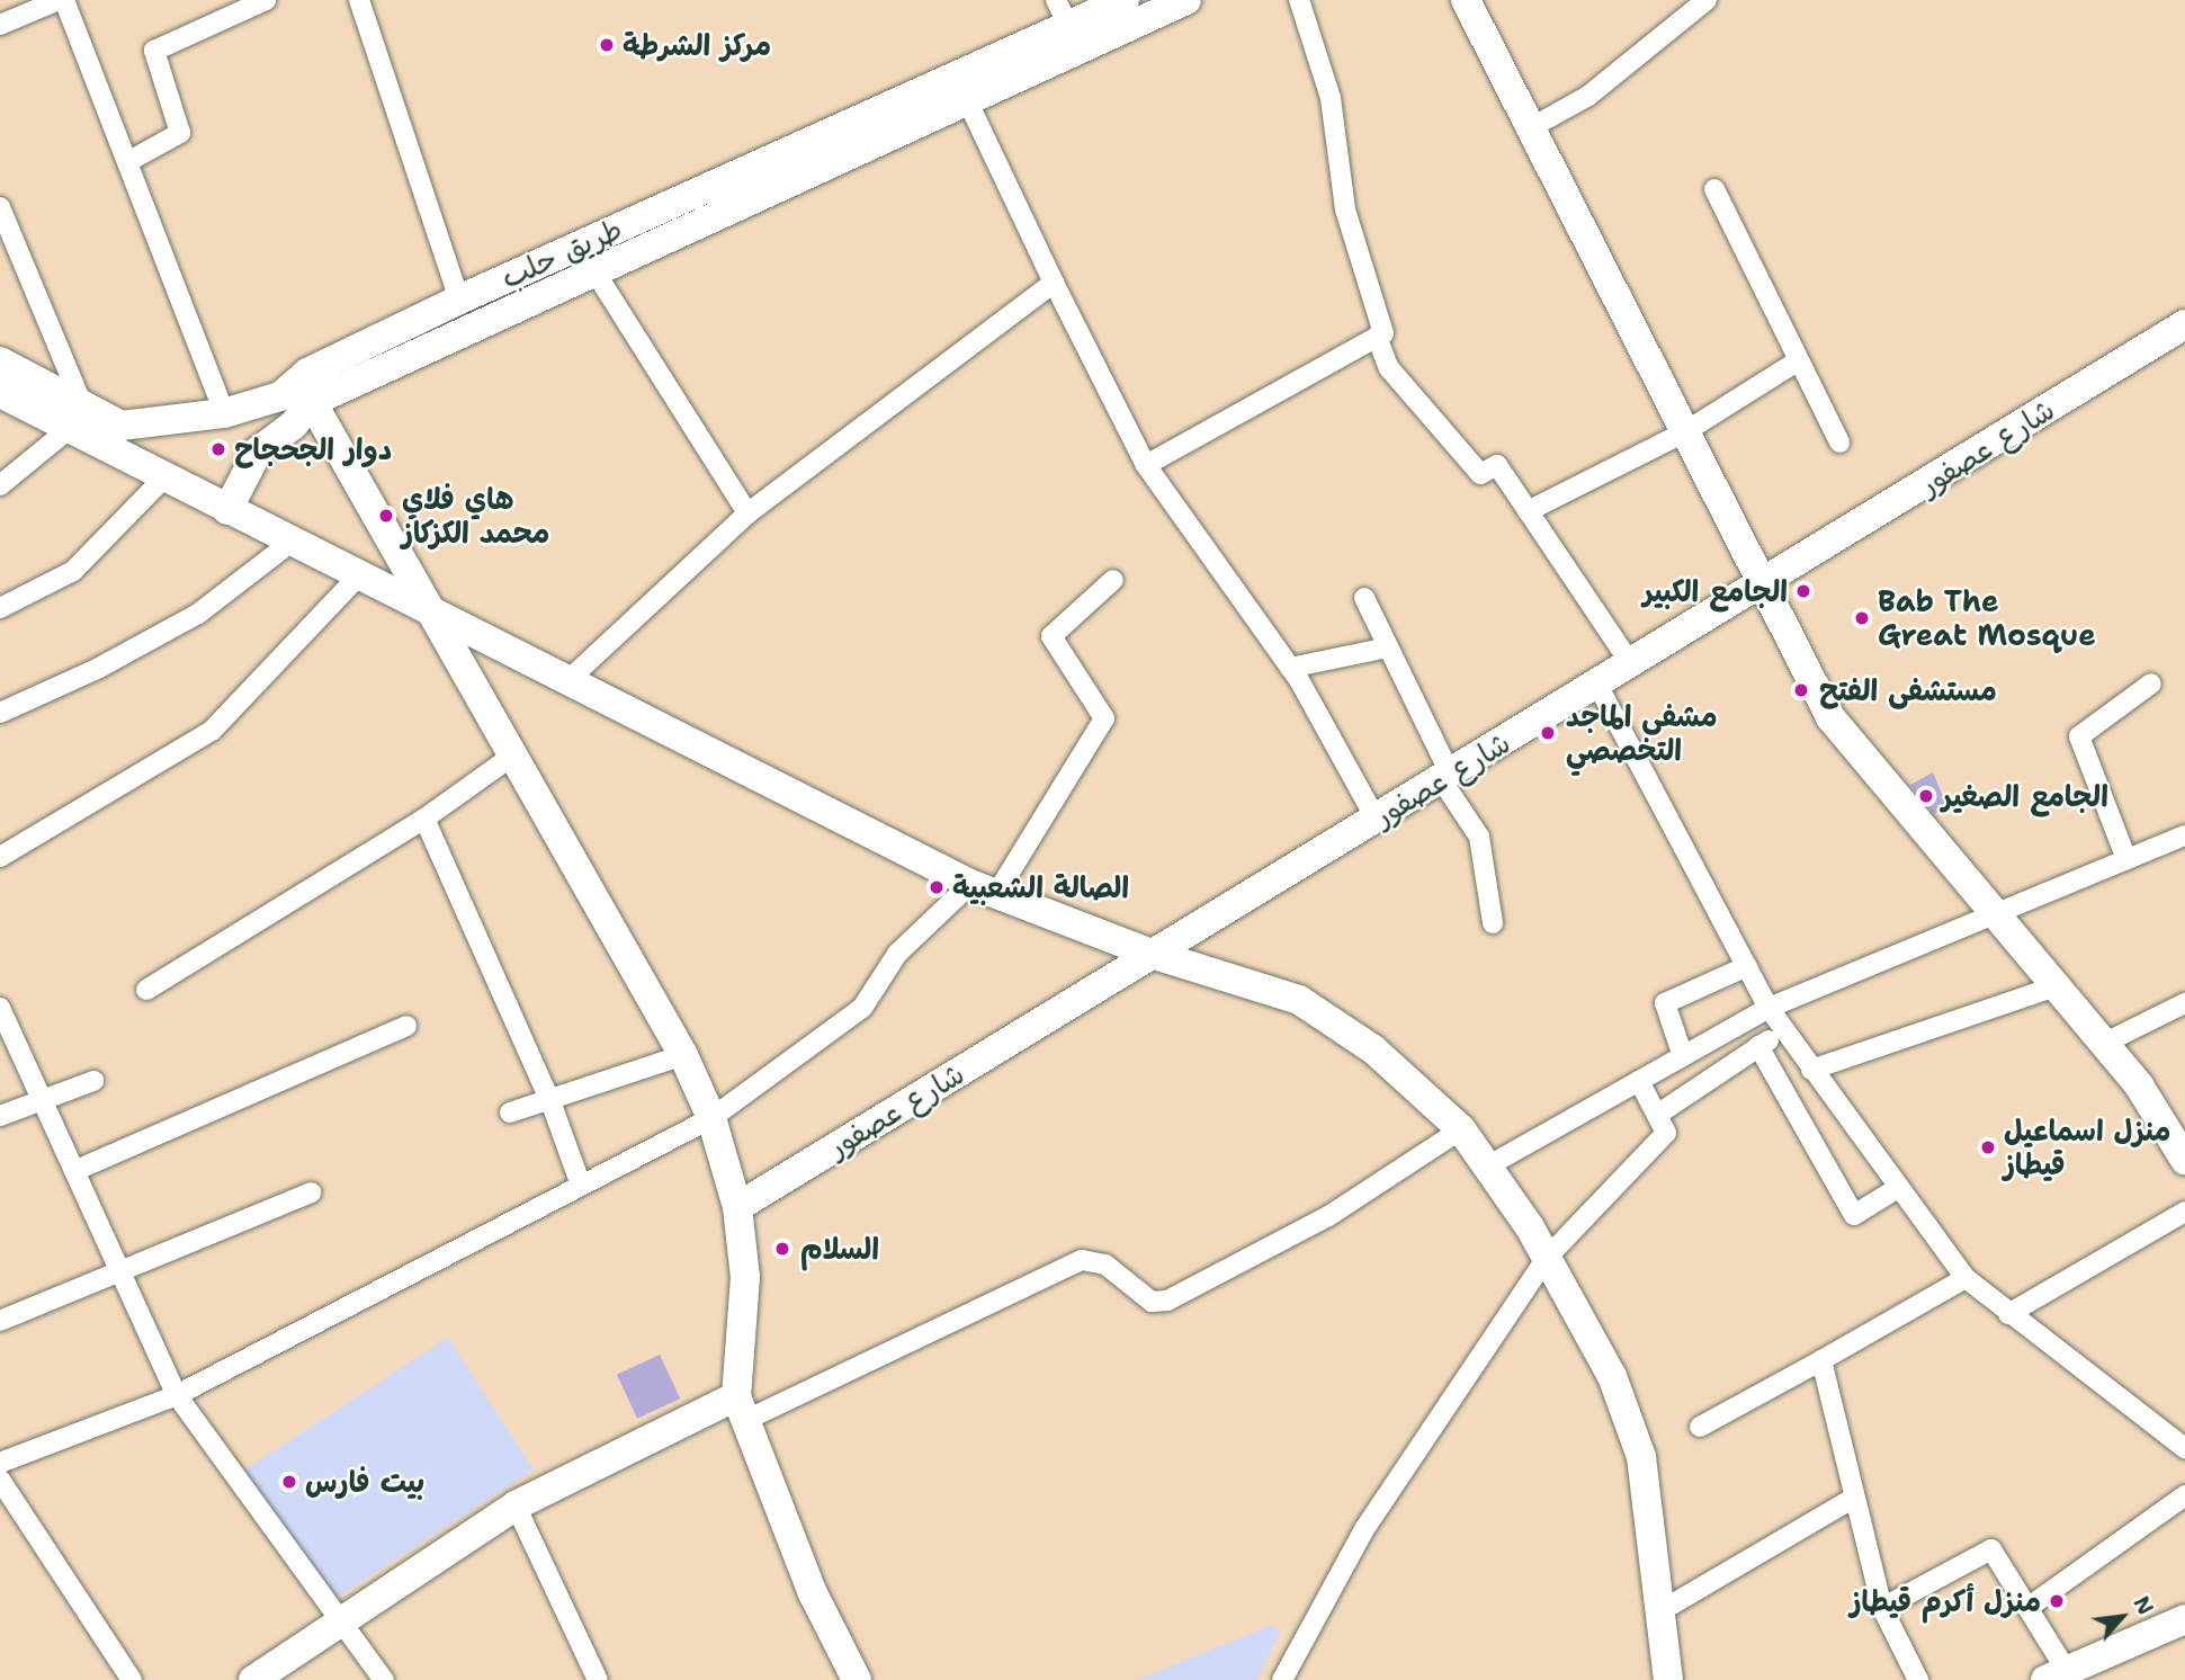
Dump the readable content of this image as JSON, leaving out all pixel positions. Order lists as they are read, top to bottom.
{
  "streets": {
    "main road": ["طريق حلب", "شارع عصفور"]
  },
  "places": [
    "مركز الشرطة",
    "دوار الجحجاح",
    "هاي فلاي محمد الكزكاز",
    "الجامع الكبير",
    "Bab The Great Mosque",
    "مستشفى الفتح",
    "مشفى الماجد التخصصي",
    "الجامع الصغير",
    "الصالة الشعبية",
    "منزل اسماعيل قيطاز",
    "السلام",
    "بيت فارس",
    "منزل أكرم قيطاز"
  ],
  "north": "top right"
}
